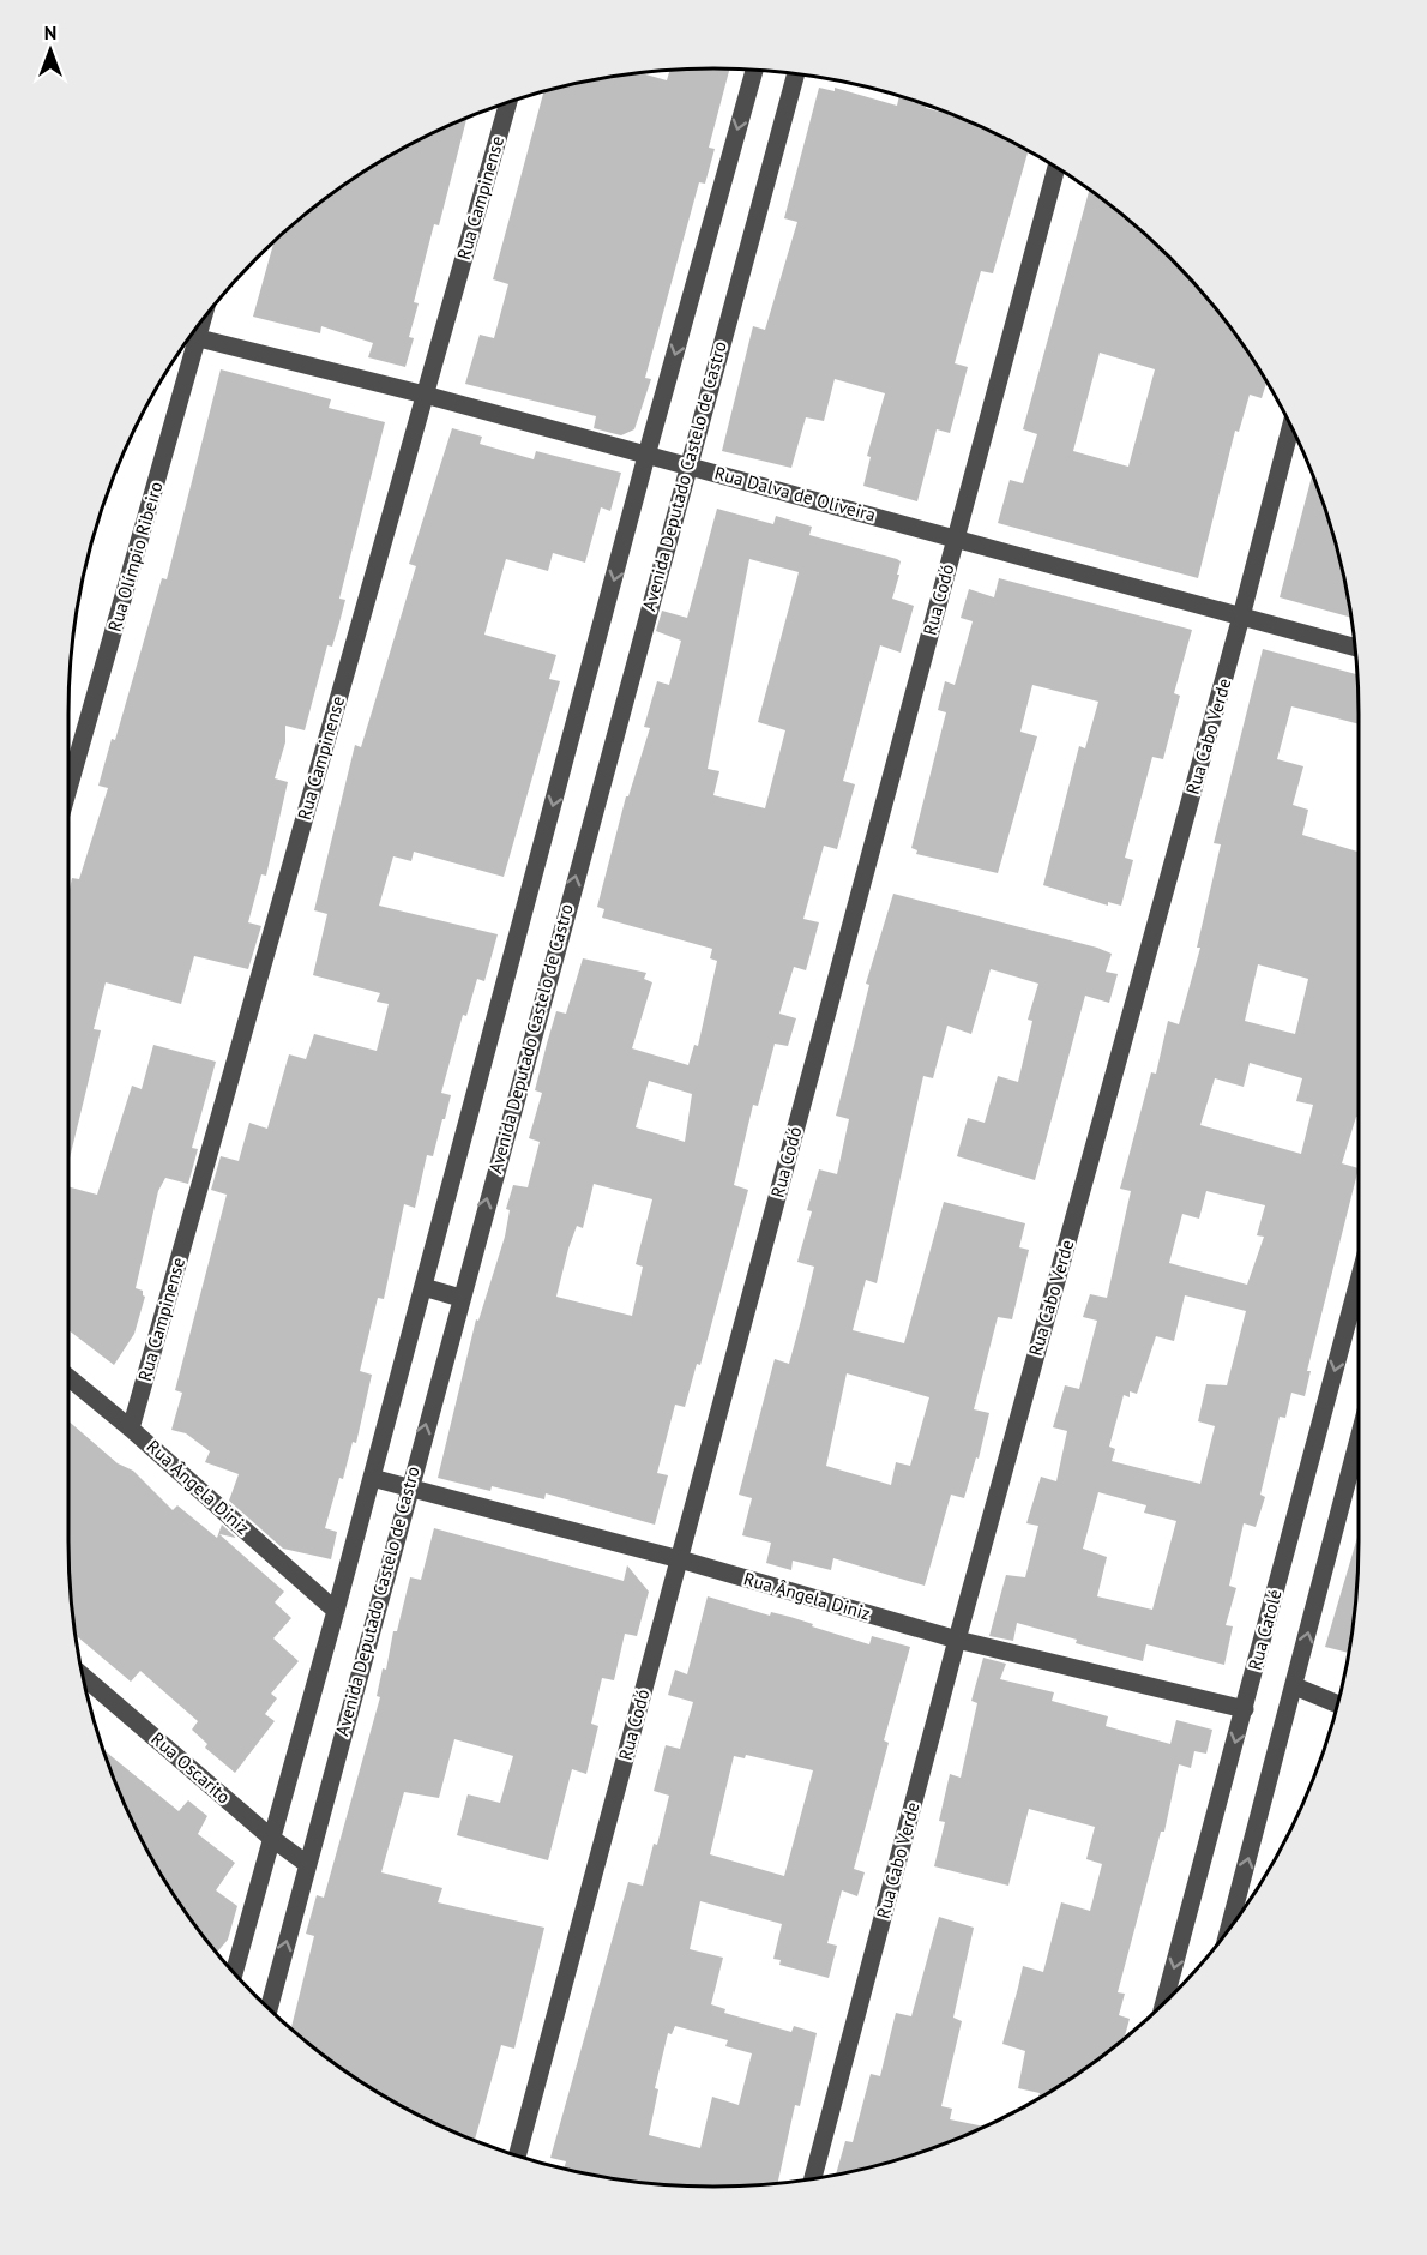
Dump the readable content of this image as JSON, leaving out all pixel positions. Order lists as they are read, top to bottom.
{
  "streets": {
    "street": [
      "Rua Campinense",
      "Avenida Deputado Castelo de Castro",
      "Rua Dalva de Oliveira",
      "Rua Olímpio Ribeiro",
      "Rua Codó",
      "Rua Cabo Verde",
      "Rua Ângela Diniz",
      "Rua Catolé",
      "Rua Oscarito"
    ]
  },
  "crossings": [
    ["Rua Campinense", "Rua Dalva de Oliveira"],
    ["Rua Campinense", "Rua Ângela Diniz"],
    ["Avenida Deputado Castelo de Castro", "Rua Dalva de Oliveira"],
    ["Avenida Deputado Castelo de Castro", "Rua Ângela Diniz"],
    ["Avenida Deputado Castelo de Castro", "Rua Oscarito"],
    ["Rua Dalva de Oliveira", "Rua Olímpio Ribeiro"],
    ["Rua Dalva de Oliveira", "Rua Codó"],
    ["Rua Dalva de Oliveira", "Rua Cabo Verde"],
    ["Rua Codó", "Rua Ângela Diniz"],
    ["Rua Cabo Verde", "Rua Ângela Diniz"],
    ["Rua Ângela Diniz", "Rua Catolé"]
  ],
  "north": "top"
}
